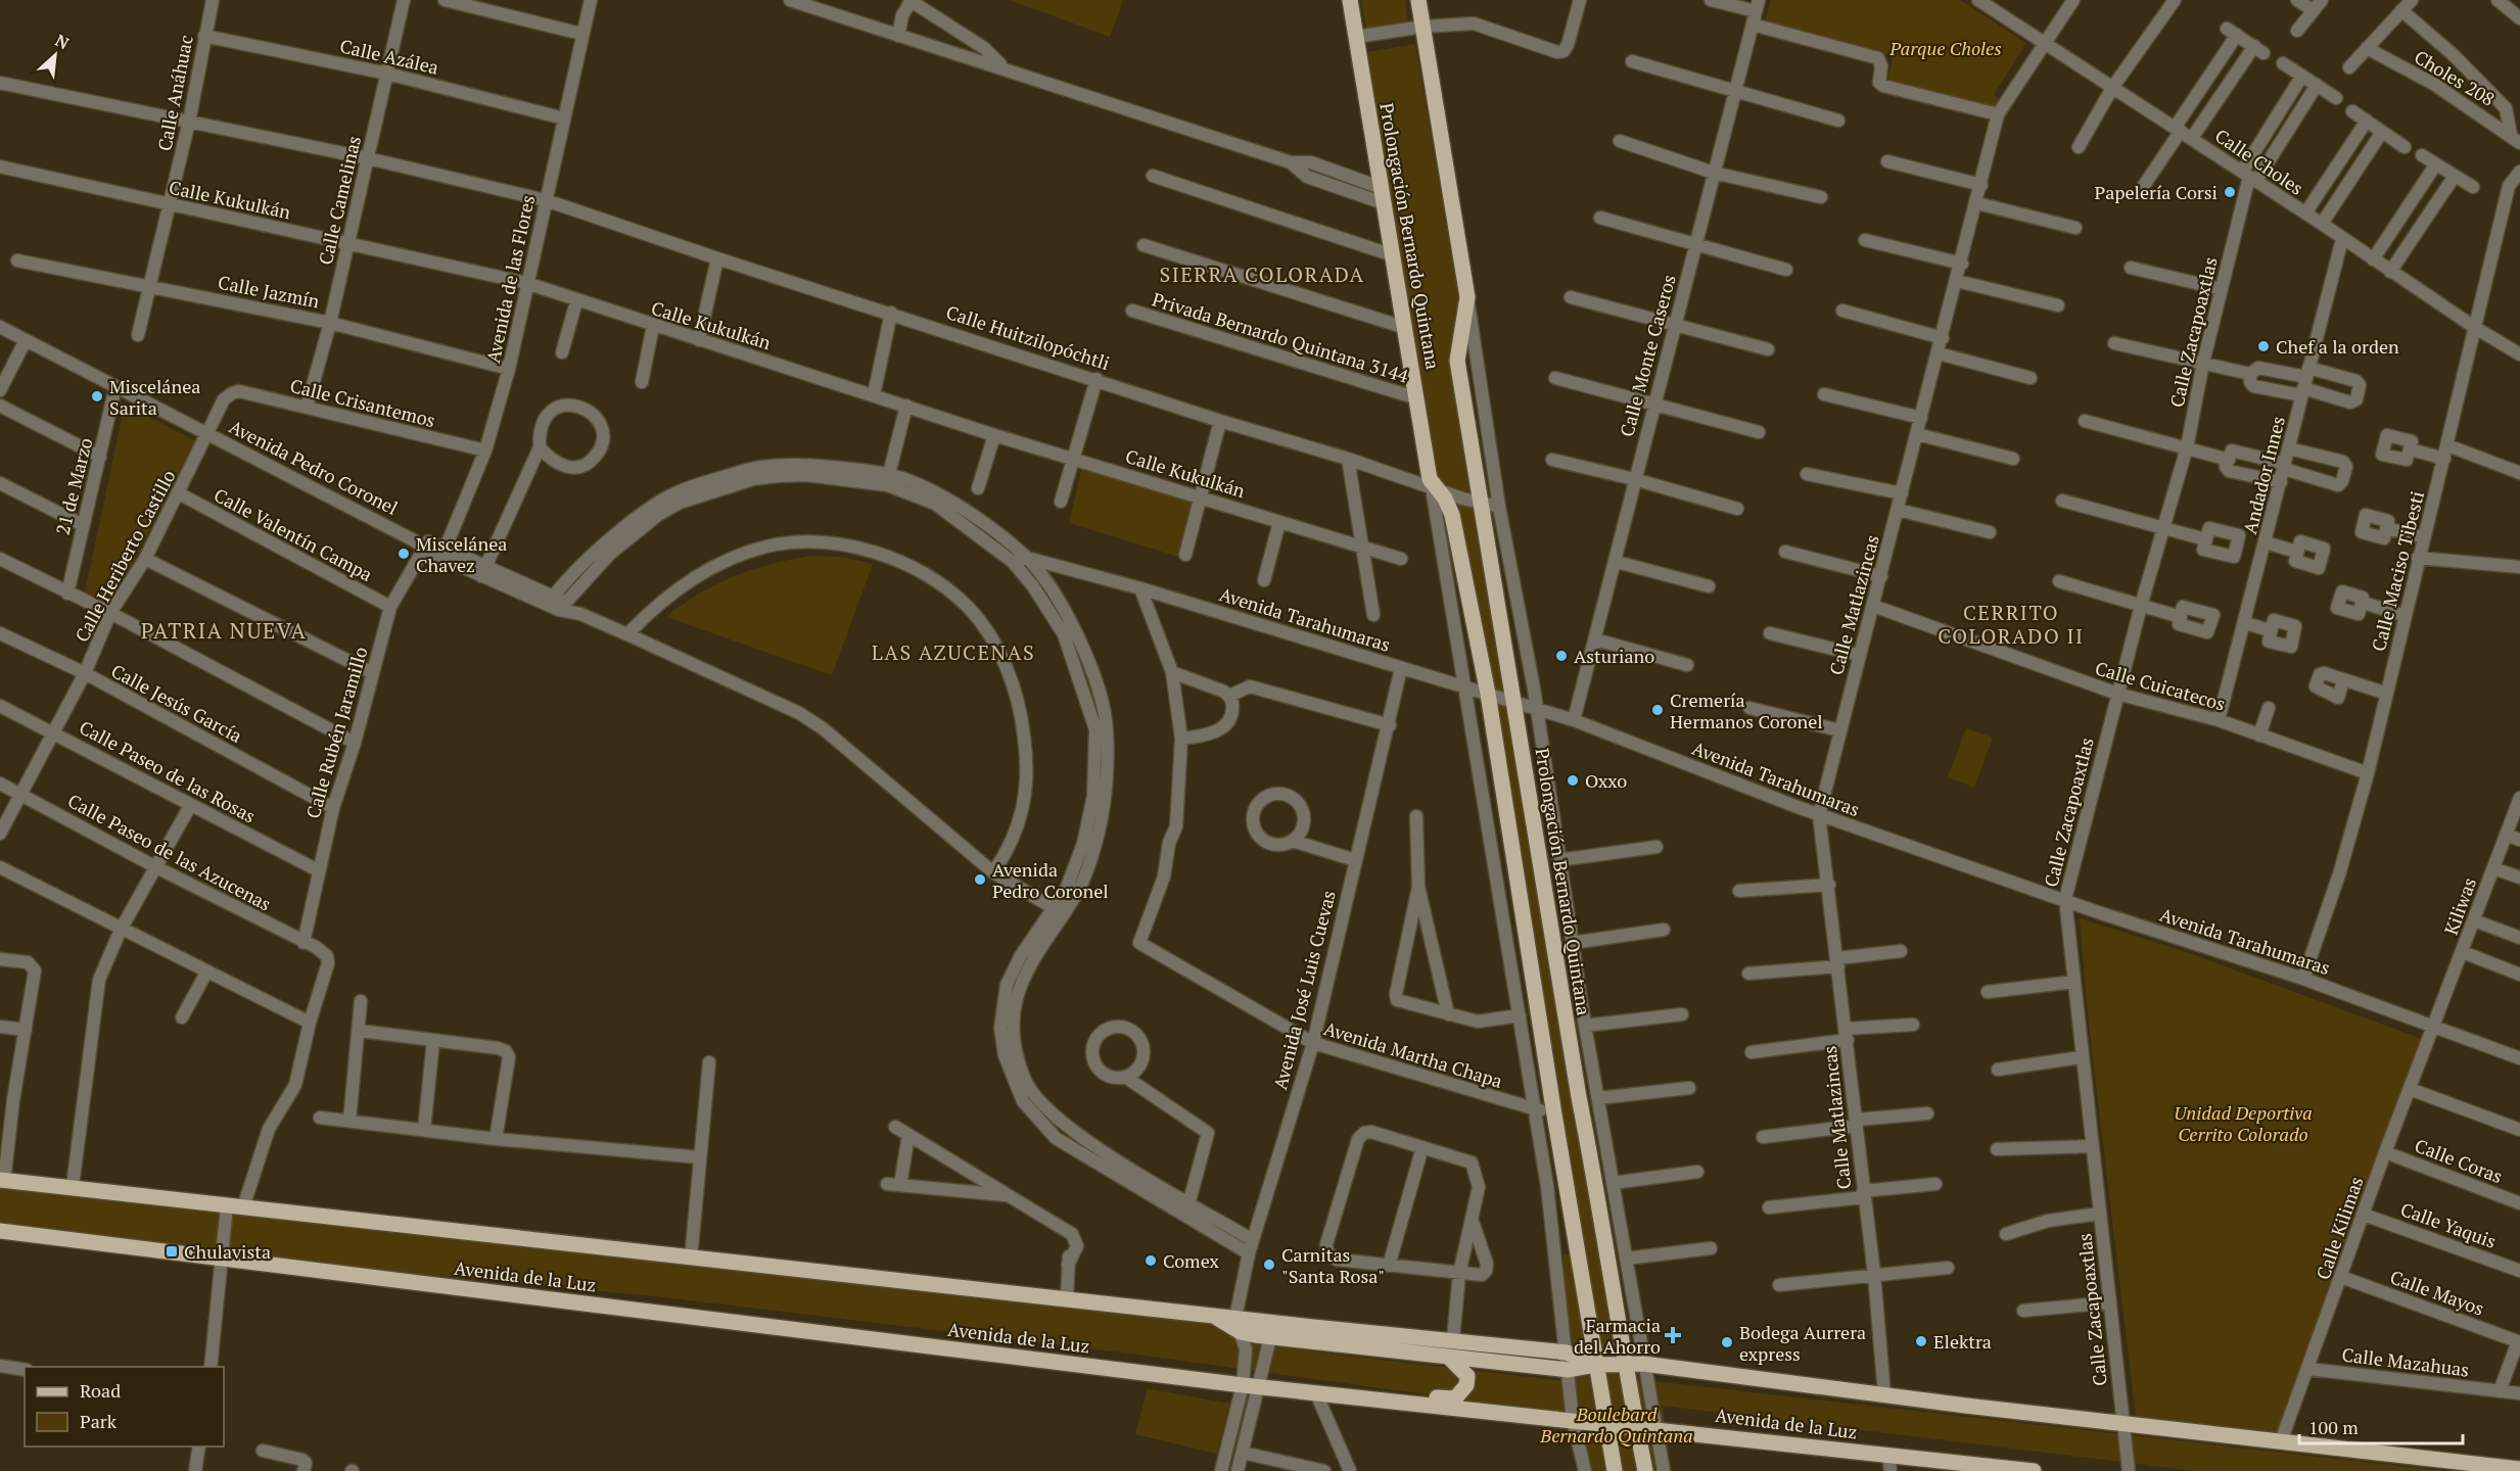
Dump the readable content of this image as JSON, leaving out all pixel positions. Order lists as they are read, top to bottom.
{
  "streets": {
    "main road": ["Prolongación Bernardo Quintana", "Avenida de la Luz"],
    "street": [
      "Calle Azálea",
      "Choles 208",
      "Calle Anáhuac",
      "Calle Choles",
      "Calle Kukulkán",
      "Calle Camelinas",
      "Avenida de las Flores",
      "Calle Jazmín",
      "Calle Zacapoaxtlas",
      "Calle Huitzilopóchtli",
      "Privada Bernardo Quintana 3144",
      "Calle Monte Caseros",
      "Calle Crisantemos",
      "Avenida Pedro Coronel",
      "Andador Innes",
      "21 de Marzo",
      "Calle Valentín Campa",
      "Calle Heriberto Castillo",
      "Calle Maciso Tibesti",
      "Calle Matlazincas",
      "Avenida Tarahumaras",
      "Calle Cuicatecos",
      "Calle Jesús García",
      "Calle Rubén Jaramillo",
      "Calle Paseo de las Rosas",
      "Calle Paseo de las Azucenas",
      "Kiliwas",
      "Avenida José Luis Cuevas",
      "Avenida Martha Chapa",
      "Calle Coras",
      "Calle Yaquis",
      "Calle Kilimas",
      "Calle Mayos",
      "Calle Mazahuas"
    ]
  },
  "crossings": [
    ["Calle Azálea", "Calle Anáhuac"],
    ["Calle Azálea", "Calle Camelinas"],
    ["Calle Azálea", "Avenida de las Flores"],
    ["Calle Anáhuac", "Calle Kukulkán"],
    ["Calle Anáhuac", "Calle Jazmín"],
    ["Calle Anáhuac", "Calle Huitzilopóchtli"],
    ["Calle Choles", "Calle Zacapoaxtlas"],
    ["Calle Choles", "Andador Innes"],
    ["Calle Choles", "Calle Maciso Tibesti"],
    ["Calle Choles", "Calle Matlazincas"],
    ["Calle Kukulkán", "Calle Camelinas"],
    ["Calle Kukulkán", "Avenida de las Flores"],
    ["Calle Camelinas", "Calle Jazmín"],
    ["Calle Camelinas", "Calle Huitzilopóchtli"],
    ["Calle Camelinas", "Calle Crisantemos"],
    ["Prolongación Bernardo Quintana", "Calle Huitzilopóchtli"],
    ["Prolongación Bernardo Quintana", "Privada Bernardo Quintana 3144"],
    ["Prolongación Bernardo Quintana", "Avenida Tarahumaras"],
    ["Prolongación Bernardo Quintana", "Avenida Martha Chapa"],
    ["Prolongación Bernardo Quintana", "Avenida de la Luz"],
    ["Avenida de las Flores", "Calle Jazmín"],
    ["Avenida de las Flores", "Calle Huitzilopóchtli"],
    ["Avenida de las Flores", "Calle Crisantemos"],
    ["Avenida de las Flores", "Avenida Pedro Coronel"],
    ["Calle Zacapoaxtlas", "Avenida Tarahumaras"],
    ["Calle Zacapoaxtlas", "Calle Cuicatecos"],
    ["Calle Zacapoaxtlas", "Avenida de la Luz"],
    ["Calle Monte Caseros", "Avenida Tarahumaras"],
    ["Calle Crisantemos", "Calle Heriberto Castillo"],
    ["Avenida Pedro Coronel", "21 de Marzo"],
    ["Avenida Pedro Coronel", "Calle Heriberto Castillo"],
    ["Avenida Pedro Coronel", "Calle Rubén Jaramillo"],
    ["Andador Innes", "Calle Cuicatecos"],
    ["Calle Valentín Campa", "Calle Heriberto Castillo"],
    ["Calle Valentín Campa", "Calle Rubén Jaramillo"],
    ["Calle Heriberto Castillo", "Calle Jesús García"],
    ["Calle Heriberto Castillo", "Calle Paseo de las Rosas"],
    ["Calle Heriberto Castillo", "Calle Paseo de las Azucenas"],
    ["Calle Maciso Tibesti", "Avenida Tarahumaras"],
    ["Calle Maciso Tibesti", "Calle Cuicatecos"],
    ["Calle Matlazincas", "Avenida Tarahumaras"],
    ["Calle Matlazincas", "Calle Cuicatecos"],
    ["Calle Matlazincas", "Avenida de la Luz"],
    ["Avenida Tarahumaras", "Kiliwas"],
    ["Avenida Tarahumaras", "Avenida José Luis Cuevas"],
    ["Avenida Tarahumaras", "Avenida Martha Chapa"],
    ["Avenida Tarahumaras", "Calle Kilimas"],
    ["Calle Jesús García", "Calle Rubén Jaramillo"],
    ["Calle Rubén Jaramillo", "Calle Paseo de las Rosas"],
    ["Calle Rubén Jaramillo", "Calle Paseo de las Azucenas"],
    ["Kiliwas", "Calle Kilimas"],
    ["Avenida José Luis Cuevas", "Avenida Martha Chapa"],
    ["Avenida José Luis Cuevas", "Avenida de la Luz"],
    ["Calle Coras", "Calle Kilimas"],
    ["Calle Yaquis", "Calle Kilimas"],
    ["Calle Kilimas", "Avenida de la Luz"],
    ["Calle Kilimas", "Calle Mayos"],
    ["Calle Kilimas", "Calle Mazahuas"]
  ],
  "districts": [
    "SIERRA COLORADA",
    "CERRITO COLORADO II",
    "PATRIA NUEVA",
    "LAS AZUCENAS"
  ],
  "parks": ["Parque Choles", "Unidad Deportiva Cerrito Colorado", "Boulebard Bernardo Quintana"],
  "places": {
    "other": [
      "Papelería Corsi",
      "Chef a la orden",
      "Miscelánea Sarita",
      "Miscelánea Chavez",
      "Asturiano",
      "Cremería Hermanos Coronel",
      "Oxxo",
      "Avenida Pedro Coronel",
      "Comex",
      "Carnitas \"Santa Rosa\"",
      "Elektra",
      "Bodega Aurrera express"
    ],
    "transit": ["Chulavista"],
    "health": ["Farmacia del Ahorro"]
  },
  "legend": ["Road", "Park"],
  "scale_bar": "100 m",
  "north": "top right"
}
